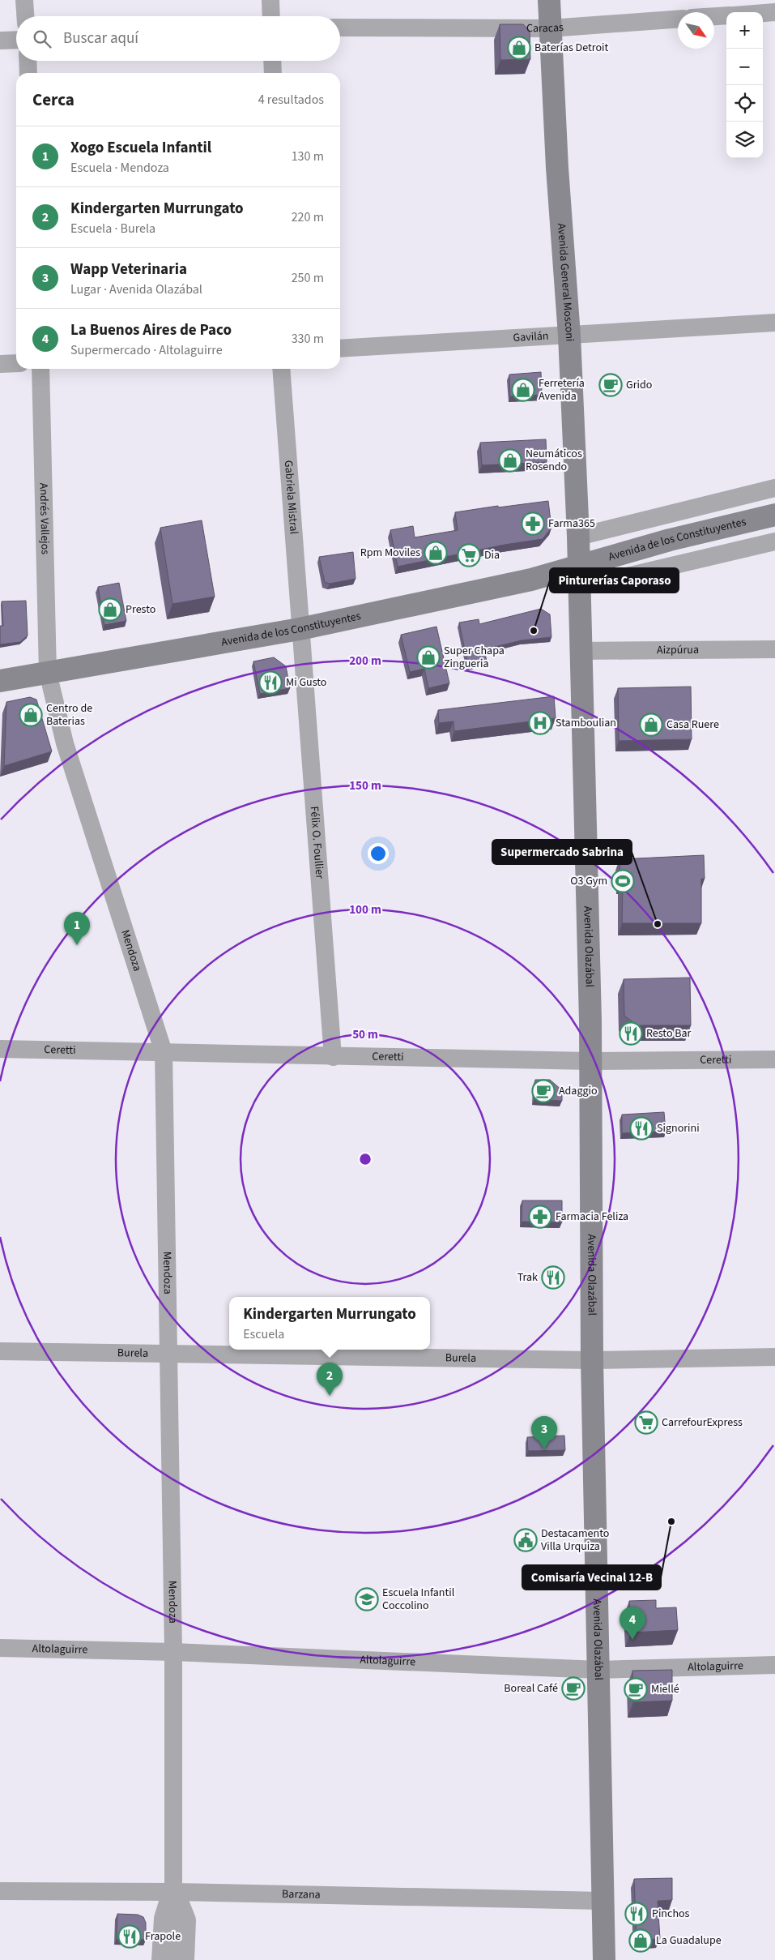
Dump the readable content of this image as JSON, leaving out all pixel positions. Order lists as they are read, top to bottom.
{
  "streets": {
    "main road": ["Avenida General Mosconi", "Avenida de los Constituyentes", "Avenida Olazábal"],
    "street": [
      "Caracas",
      "Gavilán",
      "Gabriela Mistral",
      "Andrés Vallejos",
      "Aizpúrua",
      "Félix O. Foullier",
      "Mendoza",
      "Ceretti",
      "Burela",
      "Altolaguirre",
      "Barzana"
    ]
  },
  "crossings": [
    ["Caracas", "Avenida General Mosconi"],
    ["Avenida General Mosconi", "Gavilán"],
    ["Avenida General Mosconi", "Avenida de los Constituyentes"],
    ["Avenida General Mosconi", "Avenida Olazábal"],
    ["Gabriela Mistral", "Avenida de los Constituyentes"],
    ["Gabriela Mistral", "Félix O. Foullier"],
    ["Andrés Vallejos", "Avenida de los Constituyentes"],
    ["Andrés Vallejos", "Mendoza"],
    ["Avenida de los Constituyentes", "Félix O. Foullier"],
    ["Avenida de los Constituyentes", "Avenida Olazábal"],
    ["Avenida de los Constituyentes", "Mendoza"],
    ["Aizpúrua", "Avenida Olazábal"],
    ["Félix O. Foullier", "Ceretti"],
    ["Avenida Olazábal", "Ceretti"],
    ["Avenida Olazábal", "Burela"],
    ["Avenida Olazábal", "Altolaguirre"],
    ["Avenida Olazábal", "Barzana"],
    ["Mendoza", "Ceretti"],
    ["Mendoza", "Burela"],
    ["Mendoza", "Altolaguirre"],
    ["Mendoza", "Barzana"]
  ],
  "places": {
    "shop": [
      "Baterías Detroit",
      "Ferretería Avenida",
      "Neumáticos Rosendo",
      "Rpm Moviles",
      "Presto",
      "Super Chapa Zingueria",
      "Centro de Baterias",
      "Casa Ruere",
      "La Guadalupe"
    ],
    "cafe": [
      "Grido",
      "Adaggio",
      "Boreal Café",
      "Miellé"
    ],
    "pharmacy": ["Farma365", "Farmacia Feliza"],
    "supermarket": ["Dia", "CarrefourExpress"],
    "other": ["Pinturerías Caporaso", "Supermercado Sabrina", "Comisaría Vecinal 12-B"],
    "restaurant": [
      "Mi Gusto",
      "Resto Bar",
      "Signorini",
      "Trak",
      "Pinchos",
      "Frapole"
    ],
    "hospital": ["Stamboulian"],
    "sports": ["O3 Gym"],
    "public building": ["Destacamento Villa Urquiza"],
    "school or university": ["Escuela Infantil Coccolino"]
  },
  "north": "bottom right",
  "page": {
    "map_buttons": ["+", "−"],
    "search": "Buscar aquí",
    "heading": ["Cerca", "4 resultados"],
    "list": [
      {
        "mark": "1",
        "name": "Xogo Escuela Infantil",
        "note": "Escuela · Mendoza",
        "value": "130 m"
      },
      {
        "mark": "2",
        "name": "Kindergarten Murrungato",
        "note": "Escuela · Burela",
        "value": "220 m"
      },
      {
        "mark": "3",
        "name": "Wapp Veterinaria",
        "note": "Lugar · Avenida Olazábal",
        "value": "250 m"
      },
      {
        "mark": "4",
        "name": "La Buenos Aires de Paco",
        "note": "Supermercado · Altolaguirre",
        "value": "330 m"
      }
    ],
    "pins": [
      "1",
      "2",
      "3",
      "4"
    ],
    "popup": ["Kindergarten Murrungato", "Escuela"]
  },
  "rings": [
    "200 m",
    "150 m",
    "100 m",
    "50 m"
  ]
}
